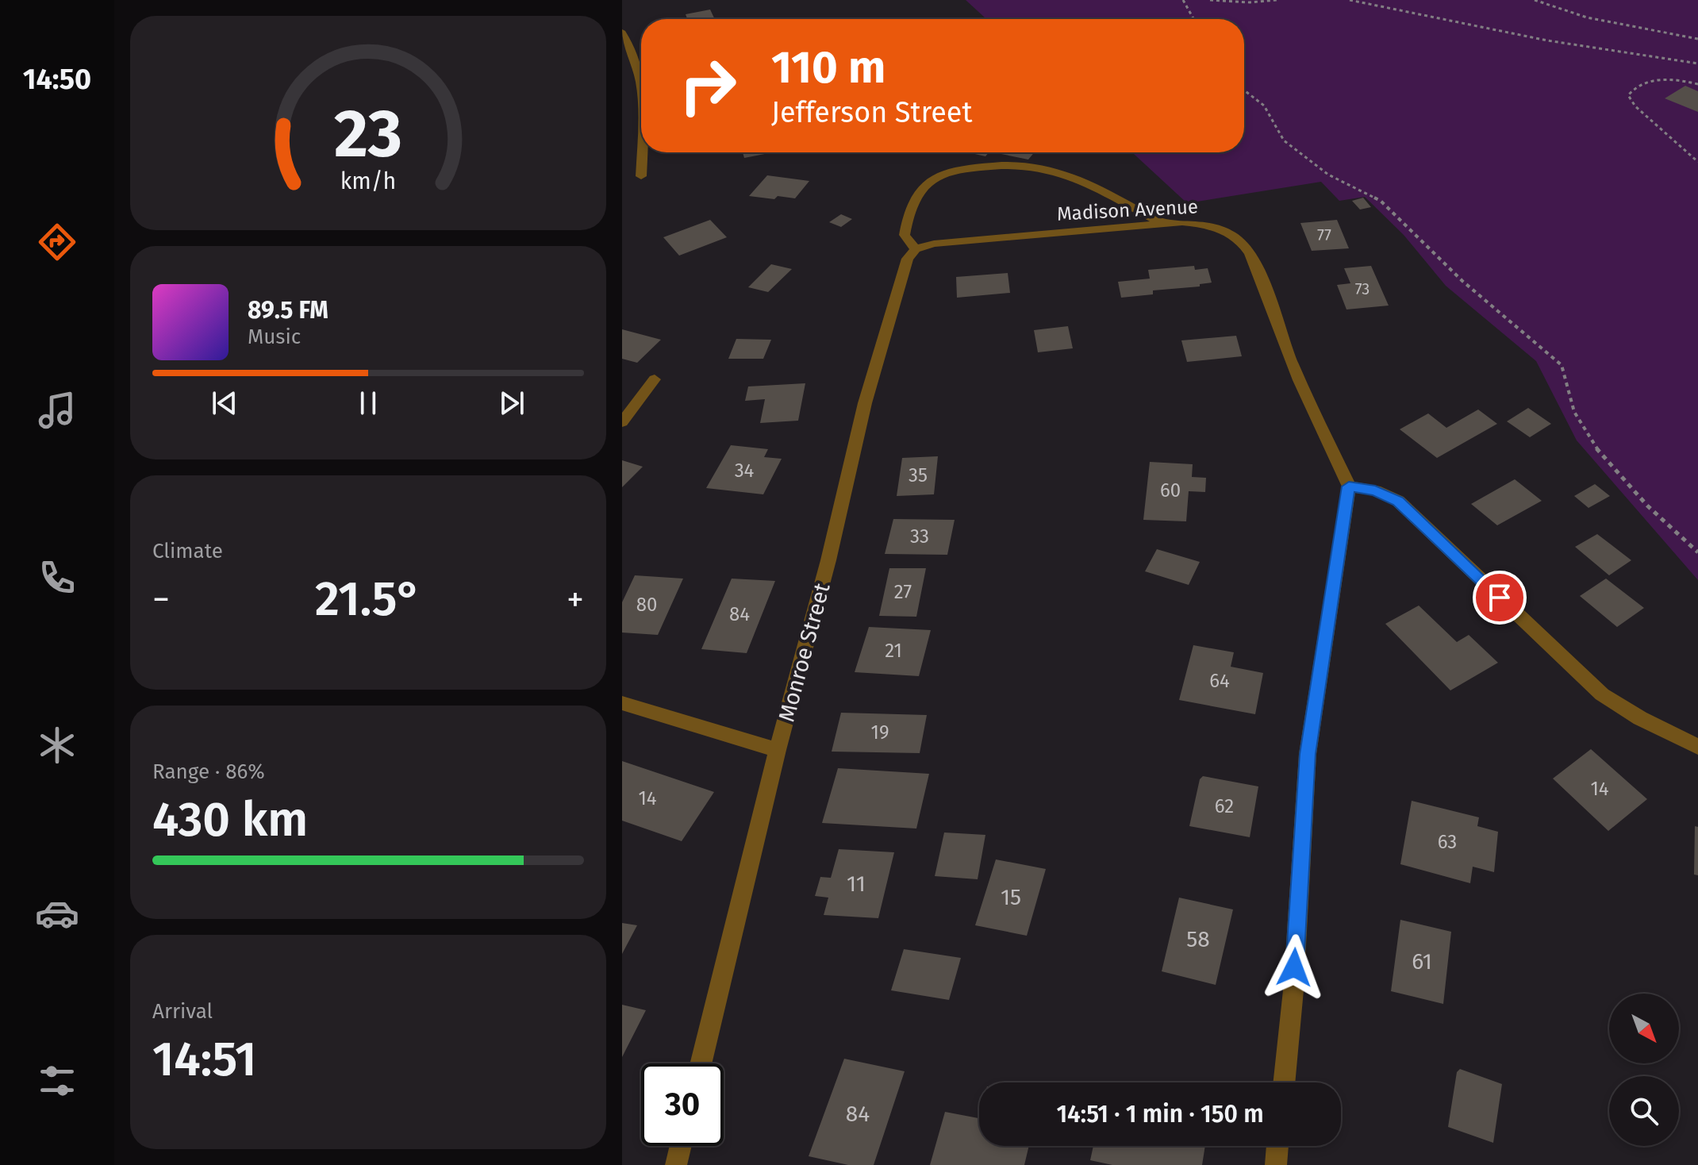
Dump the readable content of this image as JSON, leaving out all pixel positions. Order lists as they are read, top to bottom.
{
  "streets": {
    "street": ["Madison Avenue", "Monroe Street"]
  },
  "crossings": [
    ["Madison Avenue", "Monroe Street"]
  ],
  "house_numbers": [
    "77",
    "73",
    "34",
    "35",
    "60",
    "33",
    "27",
    "80",
    "84",
    "21",
    "64",
    "19",
    "14",
    "14",
    "62",
    "63",
    "11",
    "15",
    "58",
    "61",
    "84"
  ],
  "north": "bottom right",
  "page": {
    "tabs": "14:50",
    "turn": ["110 m", "Jefferson Street"],
    "song": ["89.5 FM", "Music"],
    "tile": [
      "Climate",
      ["Range · 86%", "430 km"],
      ["Arrival", "14:51"]
    ],
    "heat": ["−", "21.5°", "+"],
    "limit": "30",
    "trip": "14:51 · 1 min · 150 m",
    "gauge": ["23", "km/h"]
  }
}
